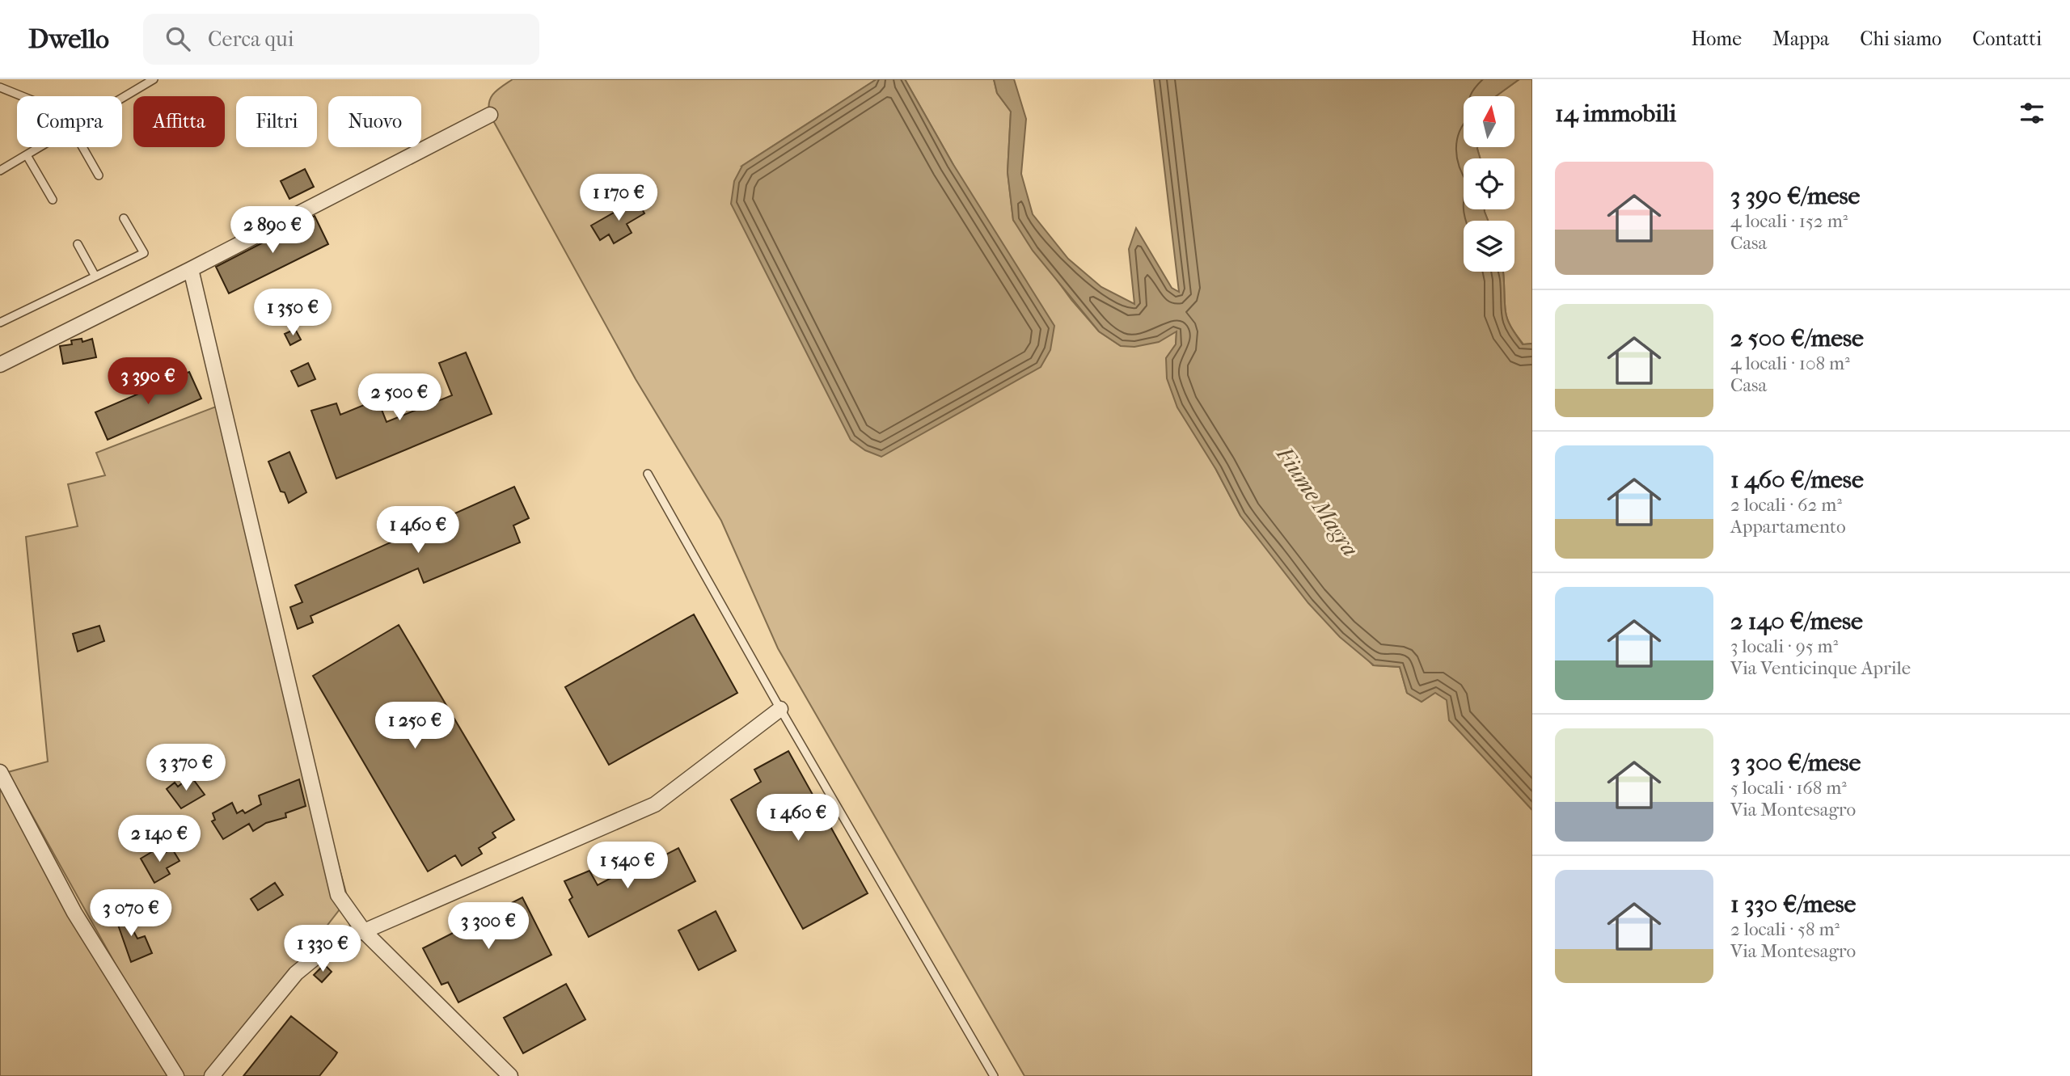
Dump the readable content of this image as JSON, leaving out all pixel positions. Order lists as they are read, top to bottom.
{
  "water": ["Fiume Magra"],
  "north": "top",
  "page": {
    "header": "Dwello",
    "search": "Cerca qui",
    "nav": [
      "Home",
      "Mappa",
      "Chi siamo",
      "Contatti"
    ],
    "heading": "14 immobili",
    "chip": [
      "Compra",
      "Affitta",
      "Filtri",
      "Nuovo"
    ],
    "list": [
      {
        "name": "3 390 €/mese",
        "note": "4 locali · 152 m² · Casa"
      },
      {
        "name": "2 500 €/mese",
        "note": "4 locali · 108 m² · Casa"
      },
      {
        "name": "1 460 €/mese",
        "note": "2 locali · 62 m² · Appartamento"
      },
      {
        "name": "2 140 €/mese",
        "note": "3 locali · 95 m² · Via Venticinque Aprile"
      },
      {
        "name": "3 300 €/mese",
        "note": "5 locali · 168 m² · Via Montesagro"
      },
      {
        "name": "1 330 €/mese",
        "note": "2 locali · 58 m² · Via Montesagro"
      }
    ],
    "price": [
      "1 170 €",
      "2 890 €",
      "1 350 €",
      "3 390 €",
      "2 500 €",
      "1 460 €",
      "1 250 €",
      "3 370 €",
      "1 460 €",
      "2 140 €",
      "1 540 €",
      "3 070 €",
      "3 300 €",
      "1 330 €"
    ]
  }
}
